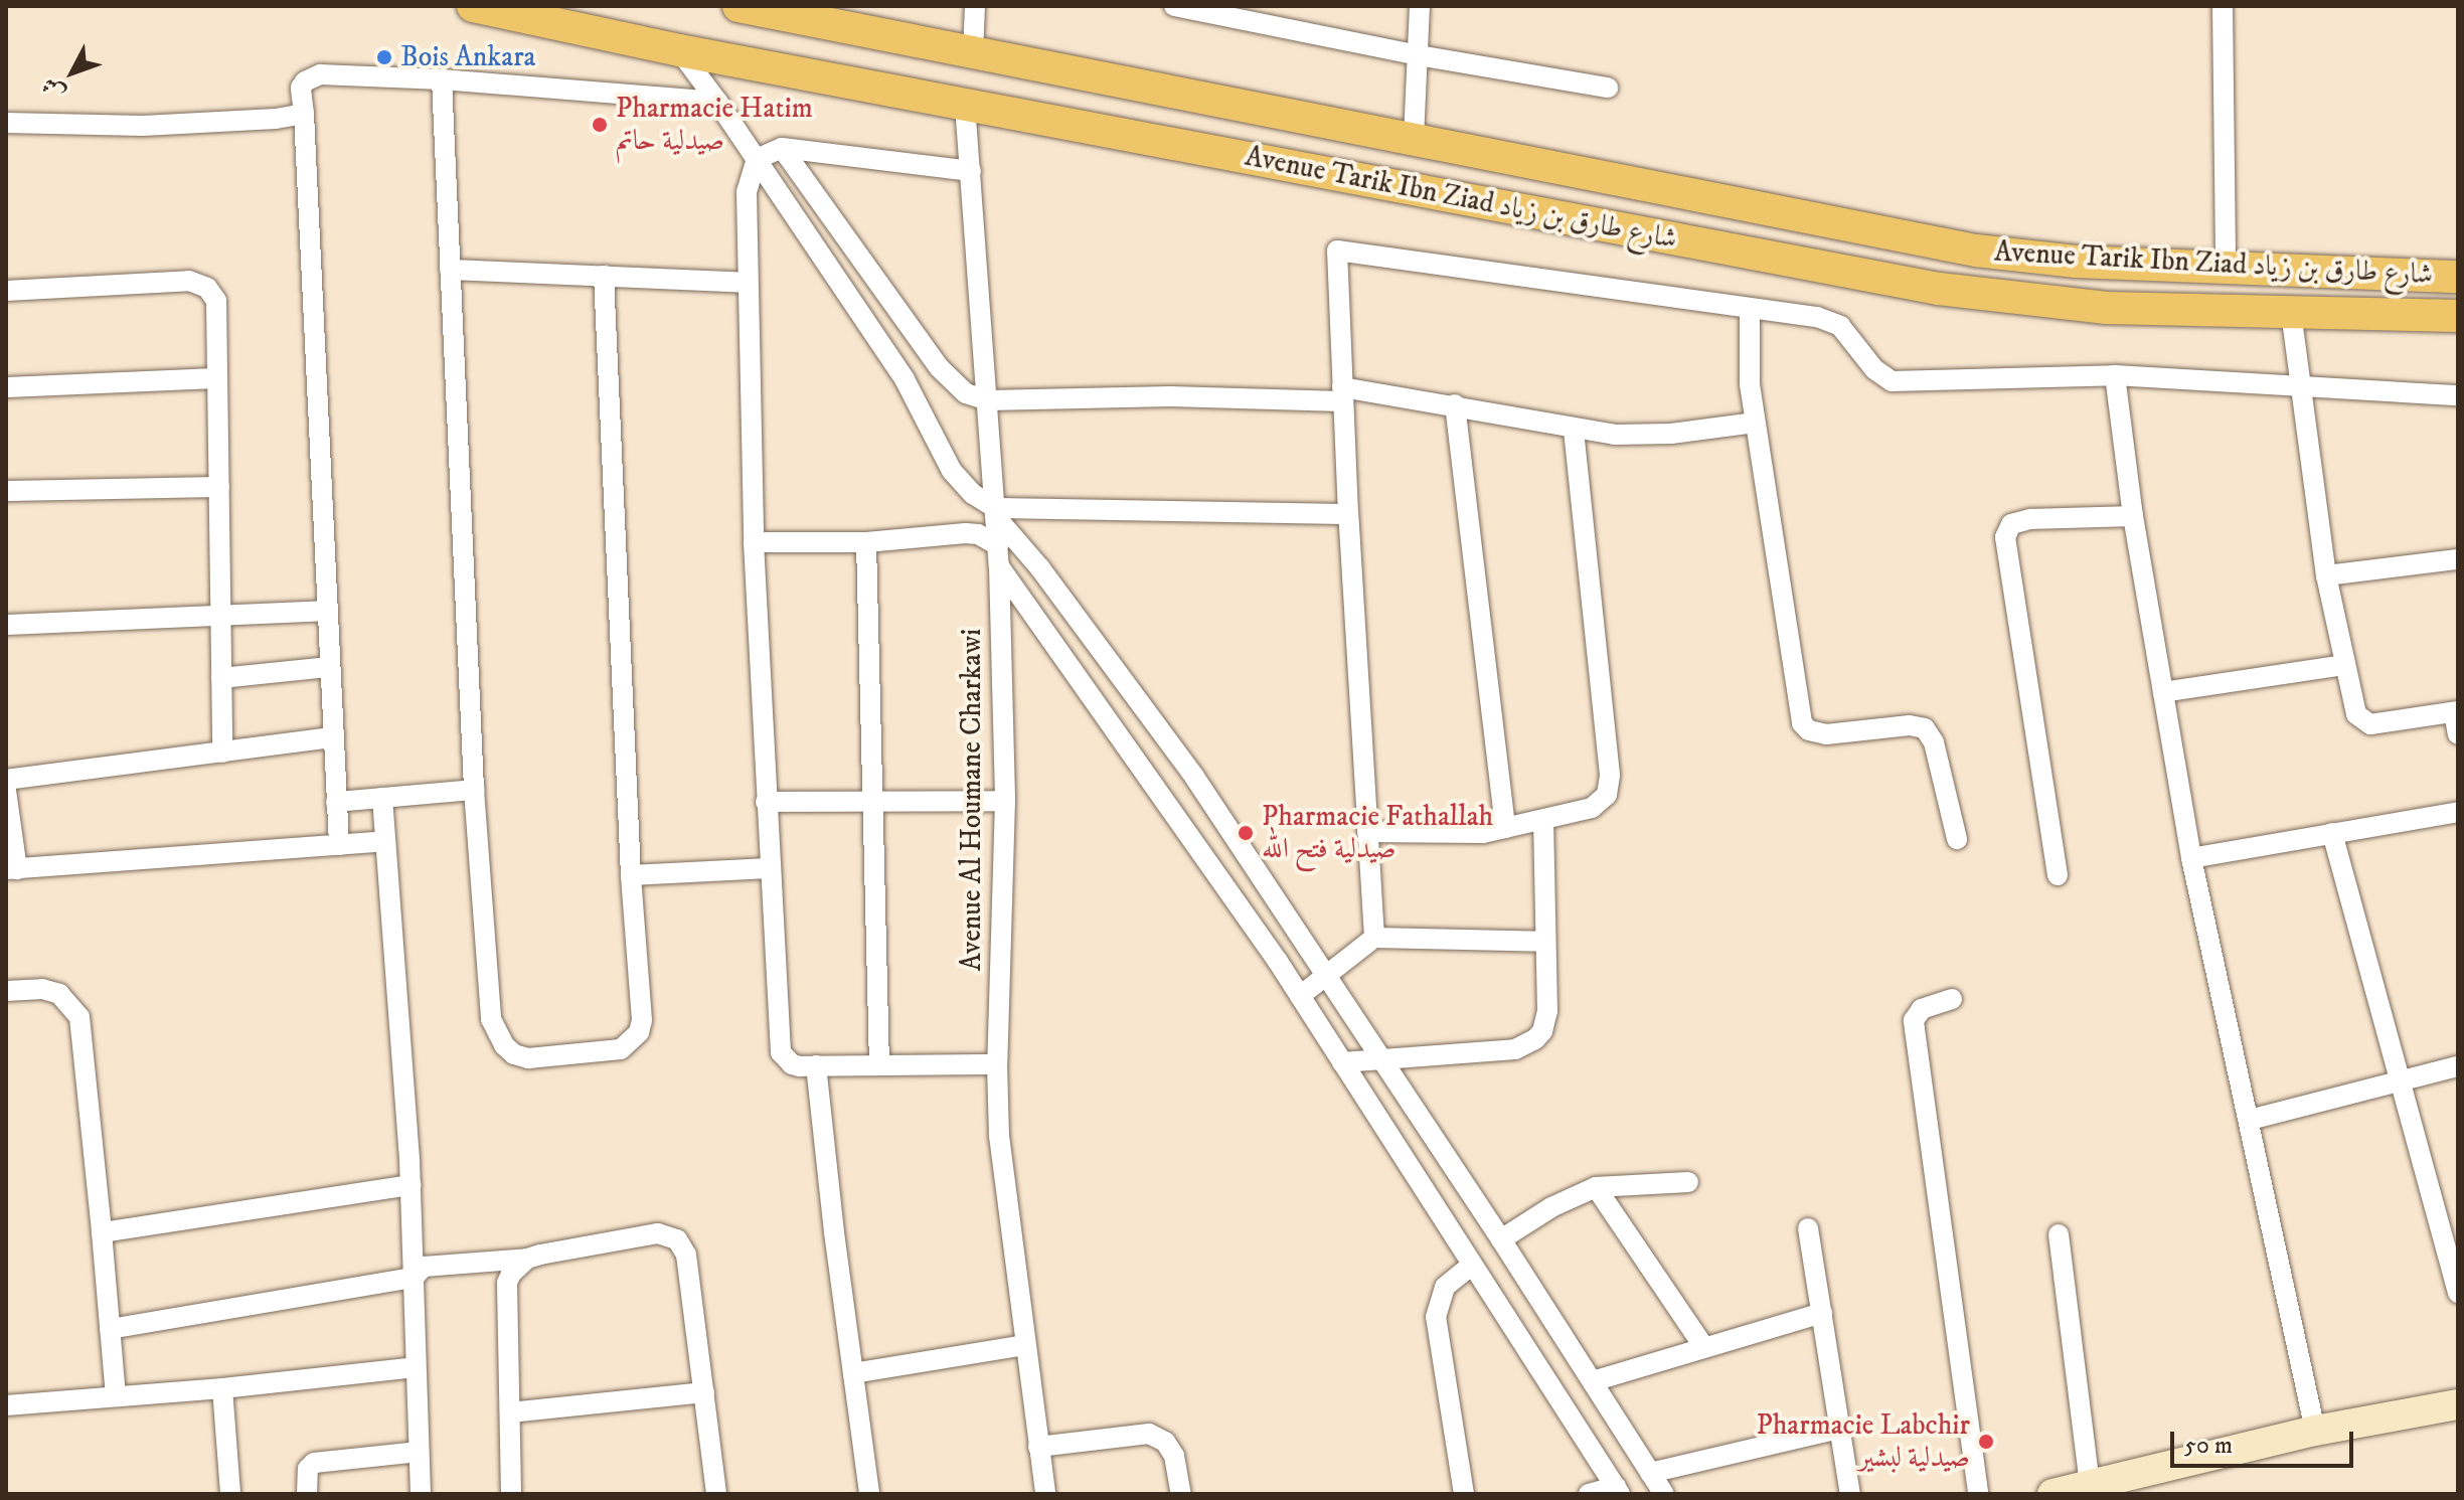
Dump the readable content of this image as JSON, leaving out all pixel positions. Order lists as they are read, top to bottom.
{
  "streets": {
    "main road": ["Avenue Tarik Ibn Ziad شارع طارق بن زياد"],
    "street": ["Avenue Al Houmane Charkawi"]
  },
  "crossings": [
    ["Avenue Tarik Ibn Ziad شارع طارق بن زياد", "Avenue Al Houmane Charkawi"]
  ],
  "places": [
    "Bois Ankara",
    "Pharmacie Hatim صيدلية حاتم",
    "Pharmacie Fathallah صيدلية فتح الله",
    "Pharmacie Labchir صيدلية لبشير"
  ],
  "scale_bar": "50 m",
  "north": "bottom left"
}
